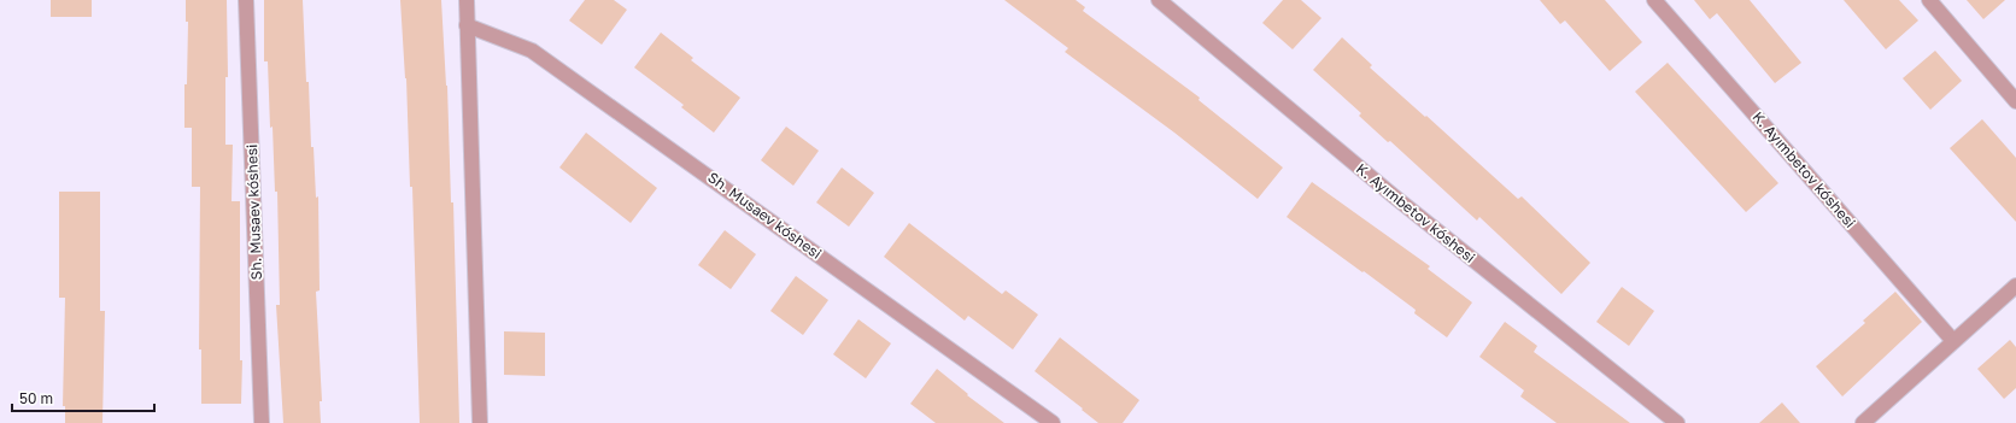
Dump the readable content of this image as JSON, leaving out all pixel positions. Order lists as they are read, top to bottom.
{
  "streets": {
    "street": ["K. Ayımbetov kóshesi", "Sh. Musaev kóshesi"]
  },
  "scale_bar": "50 m"
}
